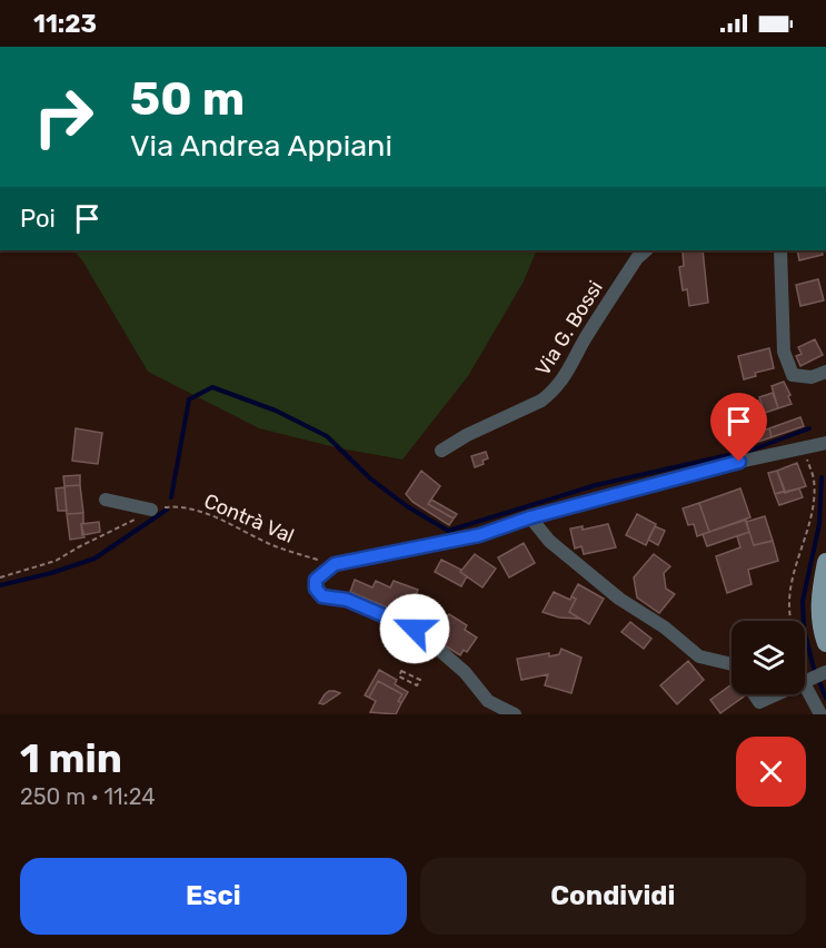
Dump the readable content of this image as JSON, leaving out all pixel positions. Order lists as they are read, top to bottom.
{
  "streets": {
    "street": ["Via G. Bossi"],
    "path": ["Contrà Val"]
  },
  "page": {
    "status": "11:23",
    "turn": ["50 m", "Via Andrea Appiani"],
    "then": "Poi",
    "heading": ["1 min", "250 m · 11:24"],
    "buttons": ["Esci", "Condividi"]
  }
}
